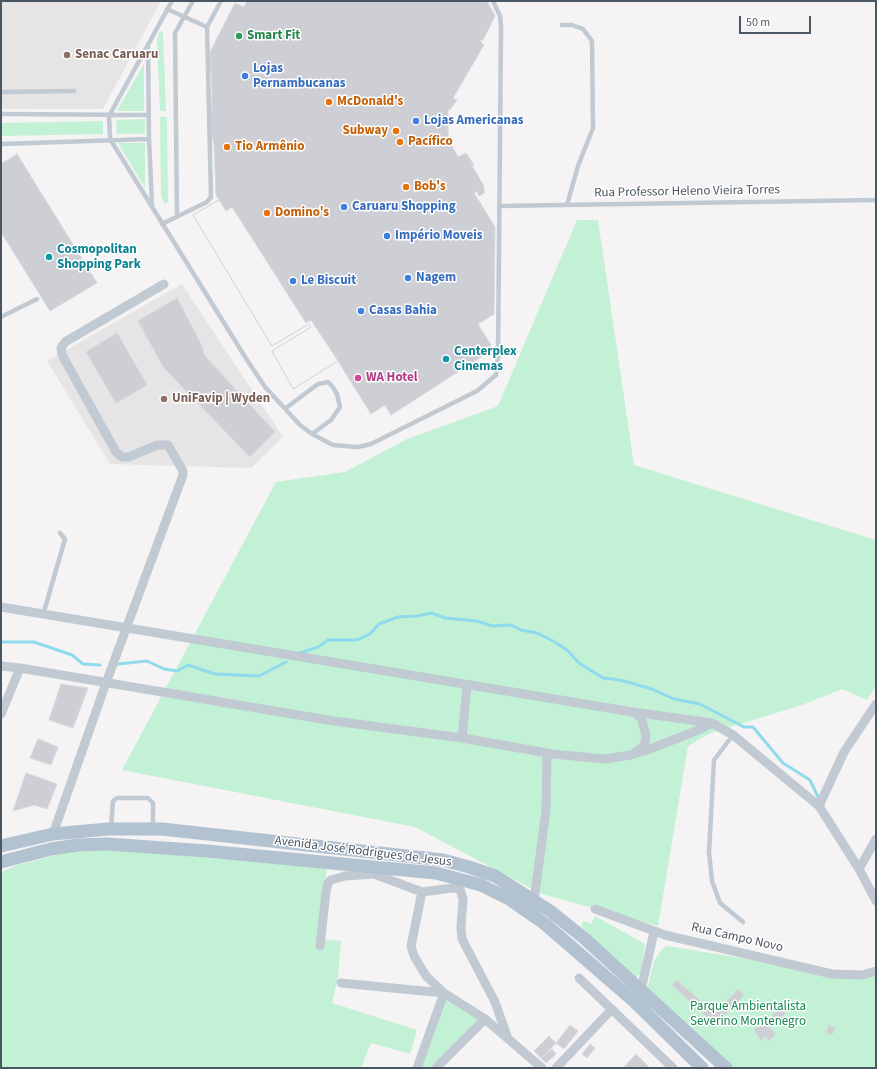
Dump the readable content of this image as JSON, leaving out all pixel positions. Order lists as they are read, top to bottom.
{
  "streets": {
    "main road": ["Avenida José Rodrigues de Jesus"],
    "street": ["Rua Campo Novo"],
    "lane": ["Rua Professor Heleno Vieira Torres"]
  },
  "parks": ["Parque Ambientalista Severino Montenegro"],
  "places": [
    "Smart Fit",
    "Senac Caruaru",
    "Lojas Pernambucanas",
    "McDonald's",
    "Lojas Americanas",
    "Subway",
    "Pacífico",
    "Tio Armênio",
    "Bob's",
    "Caruaru Shopping",
    "Domino's",
    "Império Moveis",
    "Cosmopolitan Shopping Park",
    "Nagem",
    "Le Biscuit",
    "Casas Bahia",
    "Centerplex Cinemas",
    "WA Hotel",
    "UniFavip | Wyden"
  ],
  "scale_bar": "50 m"
}
